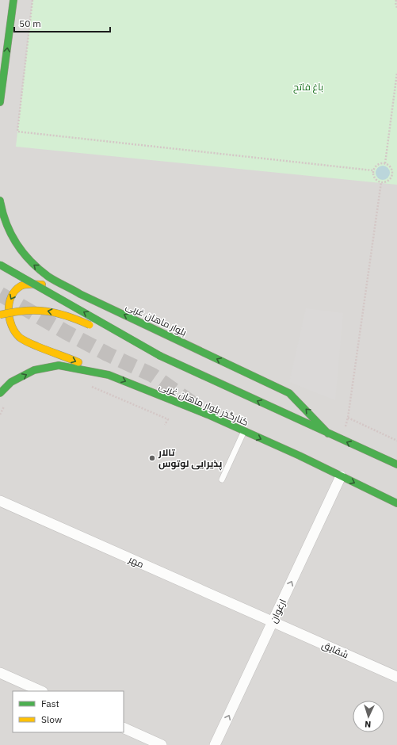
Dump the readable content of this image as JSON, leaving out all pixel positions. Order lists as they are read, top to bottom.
{
  "streets": {
    "main road": ["بلوار ماهان غربی", "کنارگذر بلوار ماهان غربی"],
    "street": ["مهر", "ارغوان", "شقایق"]
  },
  "crossings": [
    ["کنارگذر بلوار ماهان غربی", "ارغوان"],
    ["مهر", "ارغوان"],
    ["مهر", "شقایق"],
    ["ارغوان", "شقایق"]
  ],
  "one_way": ["ارغوان"],
  "parks": ["باغ فاتح"],
  "places": ["تالار پذیرایی لوتوس"],
  "legend": ["Fast", "Slow"],
  "scale_bar": "50 m",
  "north": "bottom"
}
